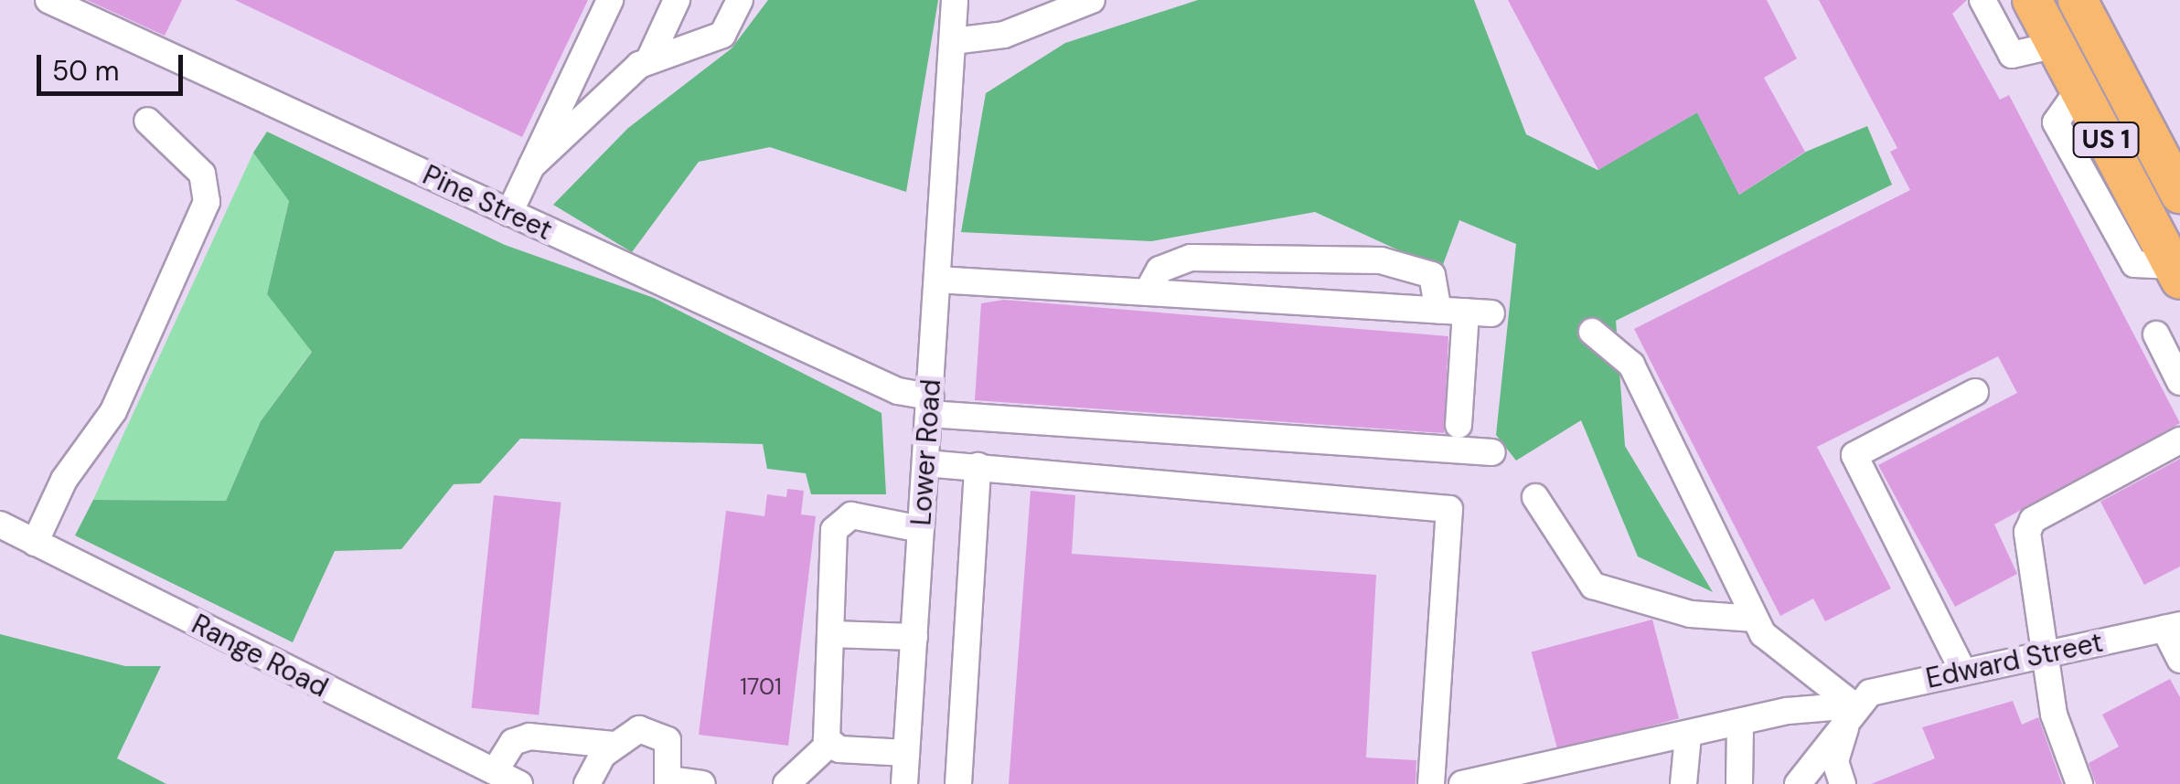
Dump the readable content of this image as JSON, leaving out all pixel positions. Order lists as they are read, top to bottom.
{
  "streets": {
    "highway": ["US 1"],
    "street": [
      "Pine Street",
      "Lower Road",
      "Range Road",
      "Edward Street"
    ]
  },
  "crossings": [
    ["Pine Street", "Lower Road"]
  ],
  "house_numbers": ["1701"],
  "scale_bar": "50 m"
}
